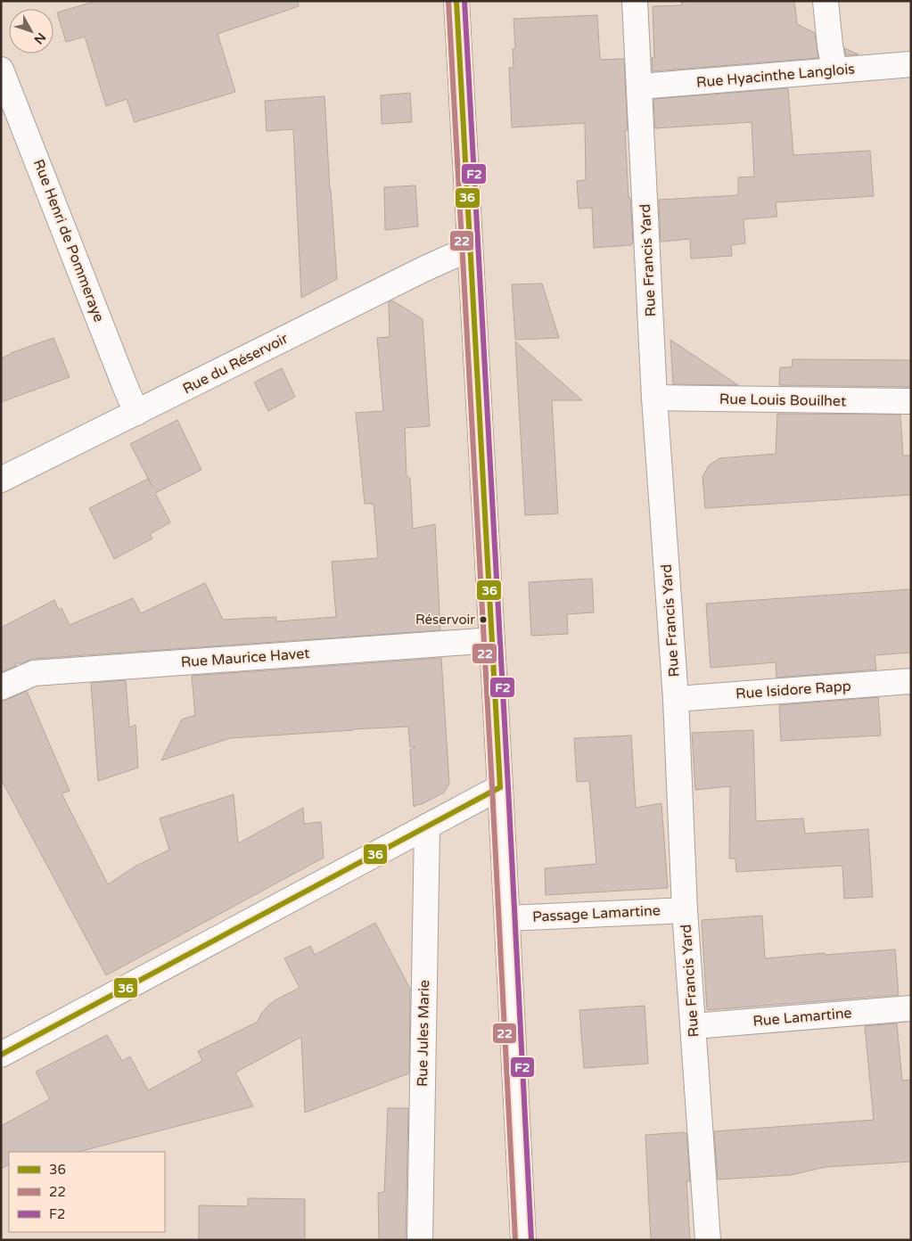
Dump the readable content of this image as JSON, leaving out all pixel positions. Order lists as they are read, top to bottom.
{
  "streets": {
    "street": [
      "Rue Hyacinthe Langlois",
      "Rue Henri de Pommeraye",
      "Rue Francis Yard",
      "Rue du Réservoir",
      "Rue Louis Bouilhet",
      "Rue Maurice Havet",
      "Rue Isidore Rapp",
      "Passage Lamartine",
      "Rue Lamartine",
      "Rue Jules Marie"
    ]
  },
  "crossings": [
    ["Rue Hyacinthe Langlois", "Rue Francis Yard"],
    ["Rue Henri de Pommeraye", "Rue du Réservoir"],
    ["Rue Francis Yard", "Rue Louis Bouilhet"],
    ["Rue Francis Yard", "Rue Isidore Rapp"],
    ["Rue Francis Yard", "Passage Lamartine"],
    ["Rue Francis Yard", "Rue Lamartine"]
  ],
  "places": ["Réservoir"],
  "lines": ["transit line 36", "transit line 22", "transit line F2"],
  "legend": ["36", "22", "F2"],
  "north": "bottom right"
}
